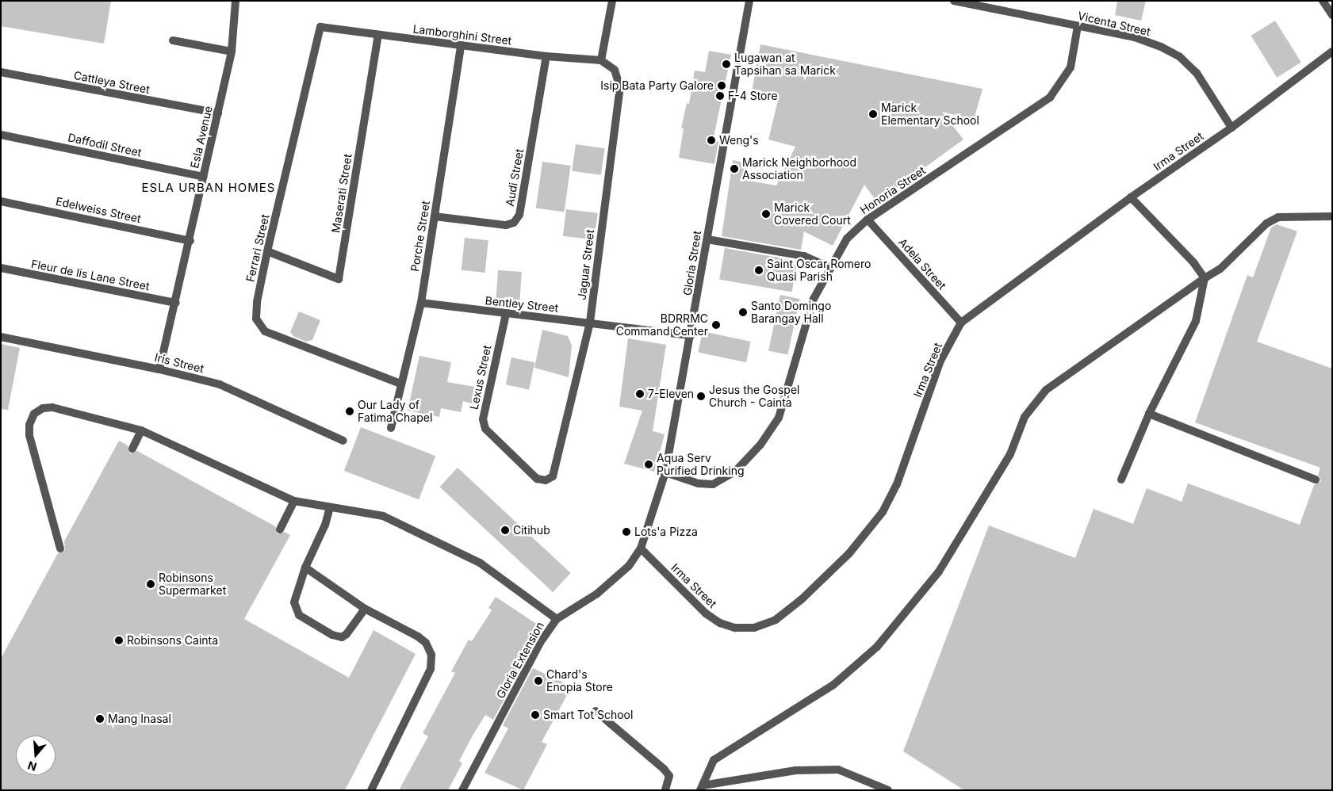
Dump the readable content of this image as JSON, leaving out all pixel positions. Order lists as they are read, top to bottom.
{
  "streets": {
    "street": [
      "Vicenta Street",
      "Lamborghini Street",
      "Cattleya Street",
      "Esla Avenue",
      "Daffodil Street",
      "Irma Street",
      "Audi Street",
      "Honoria Street",
      "Maserati Street",
      "Edelweiss Street",
      "Porche Street",
      "Ferrari Street",
      "Gloria Street",
      "Adela Street",
      "Jaguar Street",
      "Fleur de lis Lane Street",
      "Bentley Street",
      "Iris Street",
      "Lexus Street",
      "Gloria Extension"
    ]
  },
  "crossings": [
    ["Vicenta Street", "Irma Street"],
    ["Vicenta Street", "Honoria Street"],
    ["Lamborghini Street", "Audi Street"],
    ["Lamborghini Street", "Maserati Street"],
    ["Lamborghini Street", "Porche Street"],
    ["Lamborghini Street", "Ferrari Street"],
    ["Lamborghini Street", "Jaguar Street"],
    ["Cattleya Street", "Esla Avenue"],
    ["Esla Avenue", "Daffodil Street"],
    ["Esla Avenue", "Edelweiss Street"],
    ["Esla Avenue", "Fleur de lis Lane Street"],
    ["Esla Avenue", "Iris Street"],
    ["Irma Street", "Gloria Street"],
    ["Irma Street", "Adela Street"],
    ["Irma Street", "Gloria Extension"],
    ["Audi Street", "Porche Street"],
    ["Honoria Street", "Gloria Street"],
    ["Honoria Street", "Adela Street"],
    ["Maserati Street", "Ferrari Street"],
    ["Porche Street", "Ferrari Street"],
    ["Porche Street", "Bentley Street"],
    ["Gloria Street", "Bentley Street"],
    ["Gloria Street", "Gloria Extension"],
    ["Jaguar Street", "Bentley Street"],
    ["Jaguar Street", "Lexus Street"],
    ["Bentley Street", "Lexus Street"]
  ],
  "districts": ["ESLA URBAN HOMES"],
  "places": [
    "Lugawan at Tapsihan sa Marick",
    "Isip Bata Party Galore",
    "F-4 Store",
    "Marick Elementary School",
    "Weng's",
    "Marick Neighborhood Association",
    "Marick Covered Court",
    "Saint Oscar Romero Quasi Parish",
    "Santo Domingo Barangay Hall",
    "BDRRMC Command Center",
    "7-Eleven",
    "Jesus the Gospel Church - Cainta",
    "Our Lady of Fatima Chapel",
    "Aqua Serv Purified Drinking",
    "Citihub",
    "Lots'a Pizza",
    "Robinsons Supermarket",
    "Robinsons Cainta",
    "Chard's Enopia Store",
    "Smart Tot School",
    "Mang Inasal"
  ],
  "north": "bottom"
}
